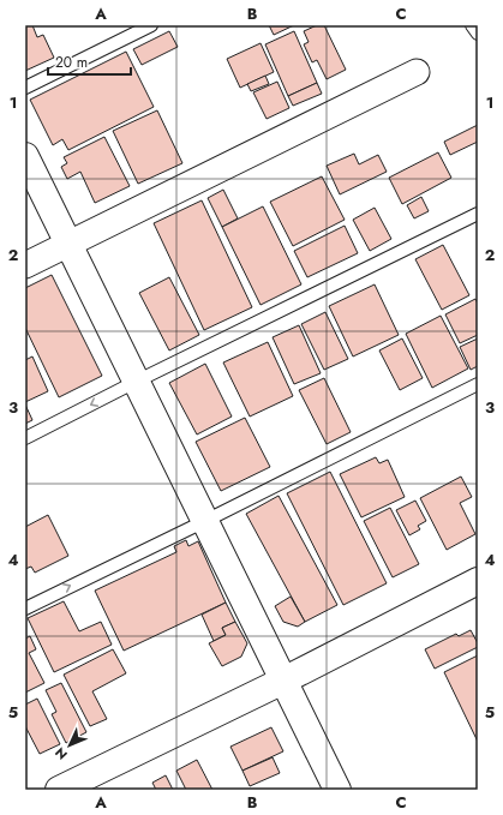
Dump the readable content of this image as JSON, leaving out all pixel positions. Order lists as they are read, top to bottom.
{
  "scale_bar": "20 m",
  "north": "bottom left",
  "grid": {
    "columns": ["A", "B", "C"],
    "rows": [
      "1",
      "2",
      "3",
      "4",
      "5"
    ]
  }
}
